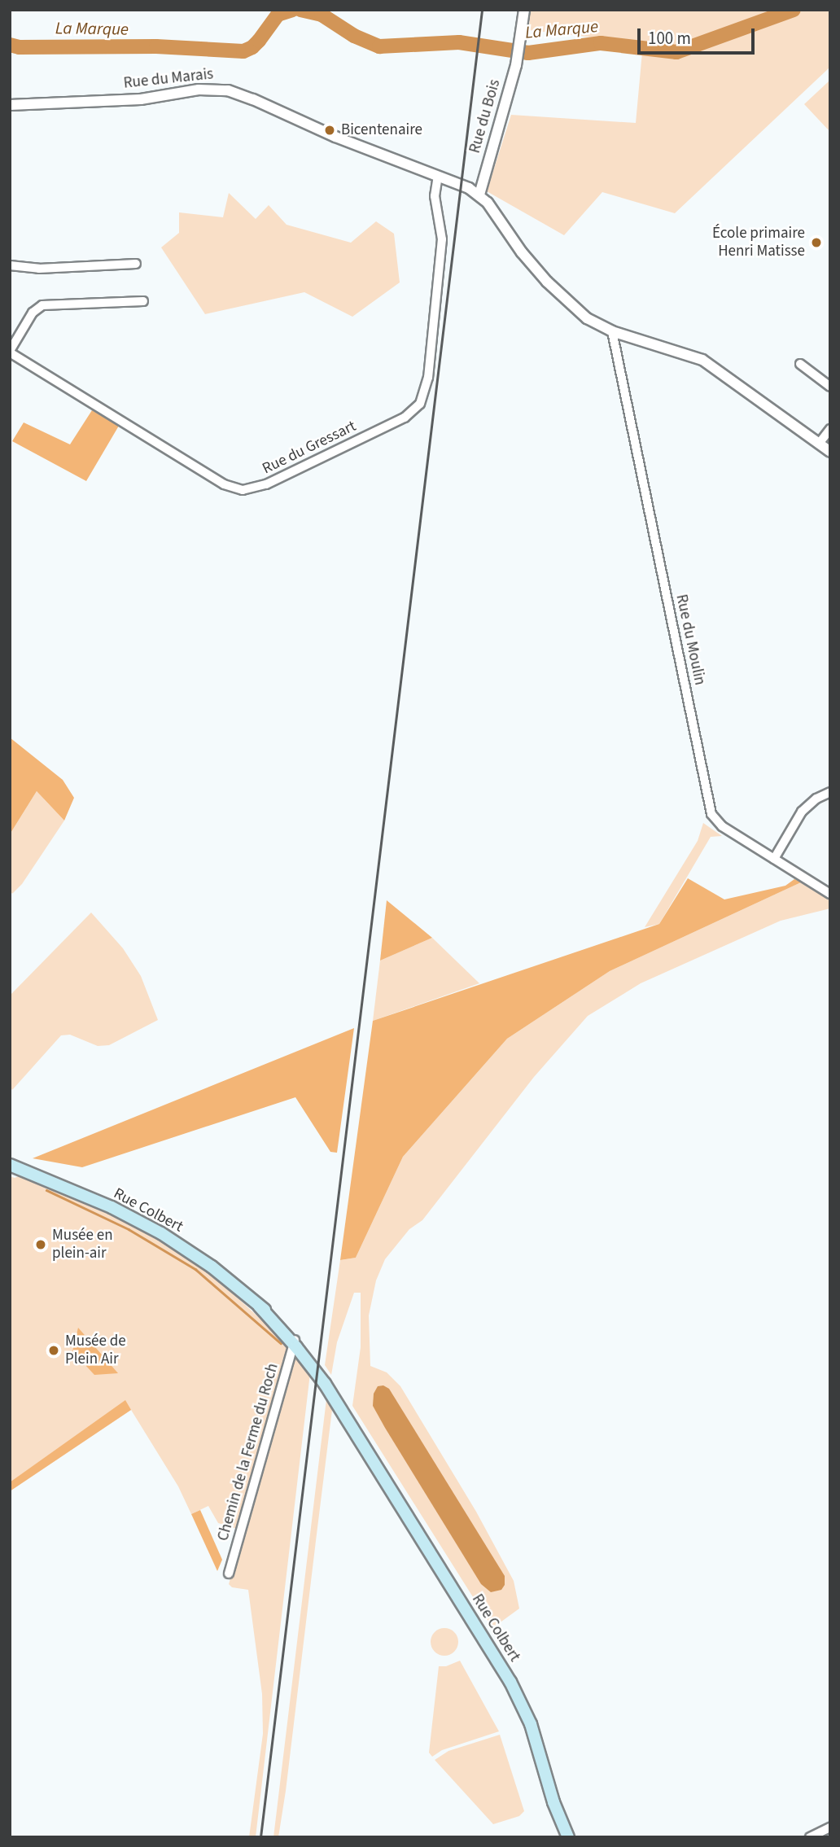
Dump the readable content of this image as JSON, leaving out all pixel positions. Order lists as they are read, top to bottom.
{
  "streets": {
    "main road": ["Rue Colbert"],
    "street": [
      "Rue du Marais",
      "Rue du Bois",
      "Rue du Gressart",
      "Rue du Moulin",
      "Chemin de la Ferme du Roch"
    ]
  },
  "crossings": [
    ["Rue du Marais", "Rue du Bois"],
    ["Rue du Marais", "Rue du Gressart"],
    ["Rue Colbert", "Chemin de la Ferme du Roch"]
  ],
  "water": ["La Marque"],
  "places": [
    "Bicentenaire",
    "École primaire Henri Matisse",
    "Musée en plein-air",
    "Musée de Plein Air"
  ],
  "scale_bar": "100 m"
}
